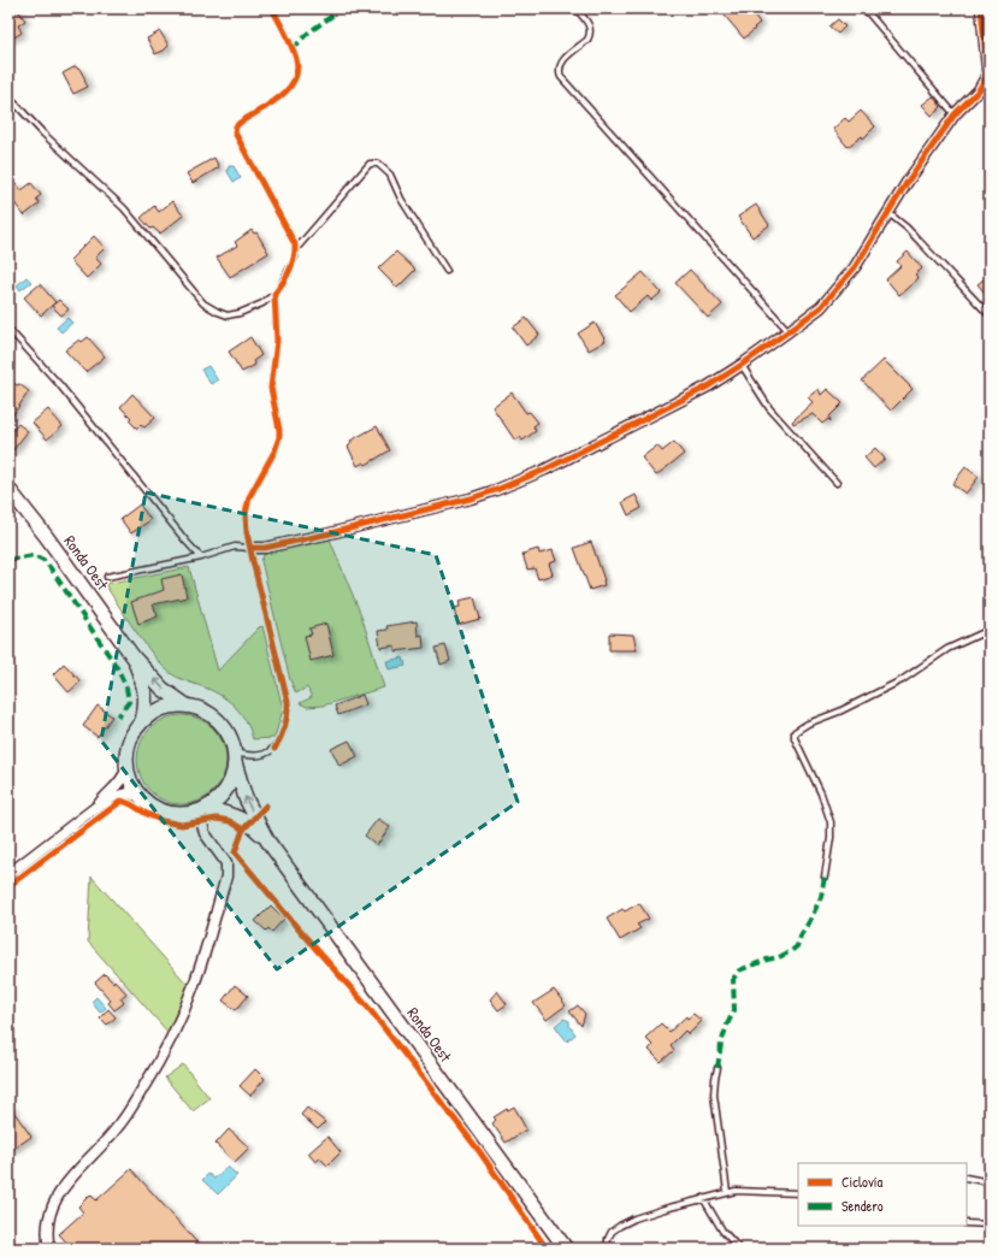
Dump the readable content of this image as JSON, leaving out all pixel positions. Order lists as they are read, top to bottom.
{
  "streets": {
    "main road": ["Ronda Oest"]
  },
  "legend": ["Ciclovía", "Sendero"]
}
